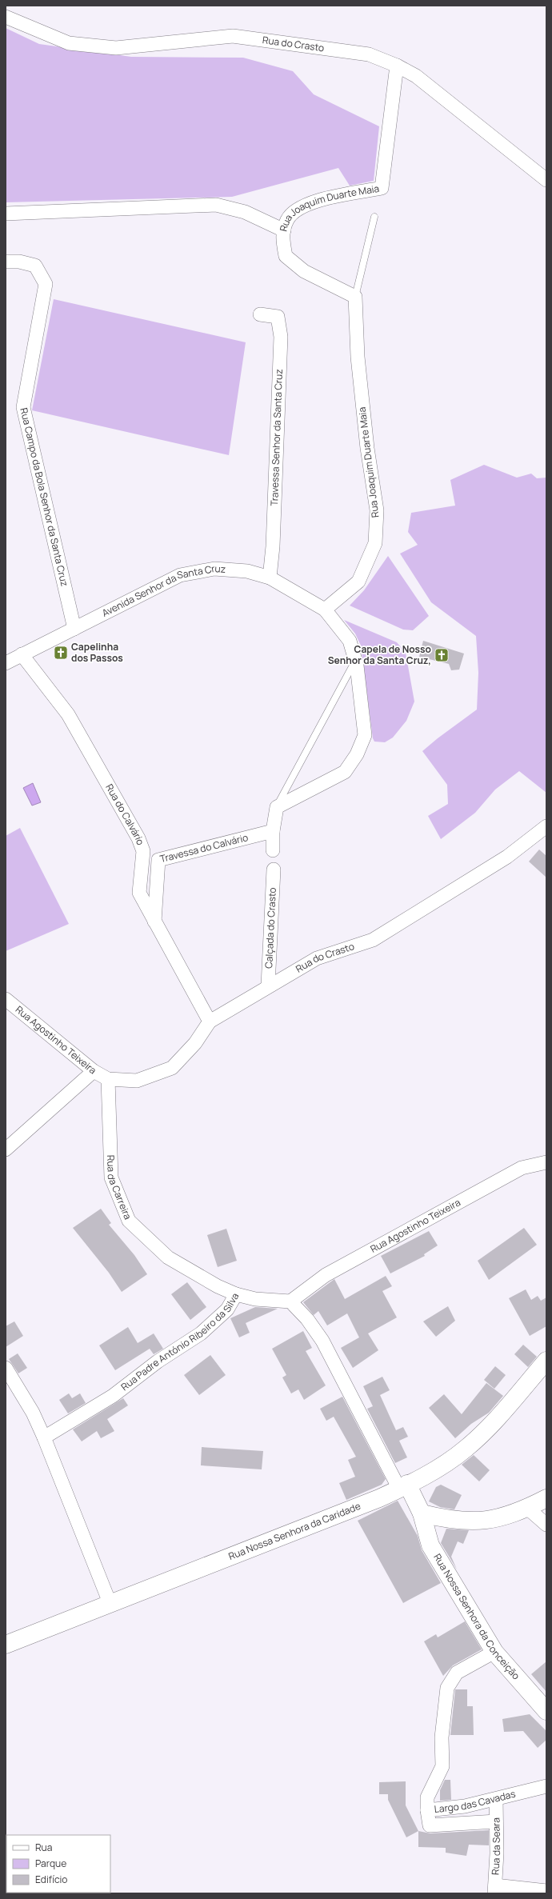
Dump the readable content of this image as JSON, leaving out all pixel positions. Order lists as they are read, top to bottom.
{
  "streets": {
    "street": [
      "Rua do Crasto",
      "Rua Joaquim Duarte Maia",
      "Travessa Senhor da Santa Cruz",
      "Rua Campo da Bola Senhor da Santa Cruz",
      "Avenida Senhor da Santa Cruz",
      "Rua do Calvário",
      "Travessa do Calvário",
      "Calçada do Crasto",
      "Rua Agostinho Teixeira",
      "Rua da Carreira",
      "Rua Padre António Ribeiro da Silva",
      "Rua Nossa Senhora da Caridade",
      "Rua Nossa Senhora da Conceição",
      "Largo das Cavadas",
      "Rua da Seara"
    ]
  },
  "crossings": [
    ["Rua do Crasto", "Rua Joaquim Duarte Maia"],
    ["Rua do Crasto", "Rua do Calvário"],
    ["Rua do Crasto", "Calçada do Crasto"],
    ["Rua do Crasto", "Rua Agostinho Teixeira"],
    ["Rua do Crasto", "Rua da Carreira"],
    ["Rua Joaquim Duarte Maia", "Avenida Senhor da Santa Cruz"],
    ["Travessa Senhor da Santa Cruz", "Avenida Senhor da Santa Cruz"],
    ["Rua Campo da Bola Senhor da Santa Cruz", "Avenida Senhor da Santa Cruz"],
    ["Avenida Senhor da Santa Cruz", "Rua do Calvário"],
    ["Rua do Calvário", "Travessa do Calvário"],
    ["Rua Agostinho Teixeira", "Rua da Carreira"],
    ["Rua Agostinho Teixeira", "Rua Padre António Ribeiro da Silva"],
    ["Rua da Carreira", "Rua Padre António Ribeiro da Silva"],
    ["Rua Nossa Senhora da Caridade", "Rua Nossa Senhora da Conceição"],
    ["Largo das Cavadas", "Rua da Seara"]
  ],
  "places": {
    "church": ["Capelinha dos Passos", "Capela de Nosso Senhor da Santa Cruz,"]
  },
  "legend": ["Rua", "Parque", "Edifício"]
}
